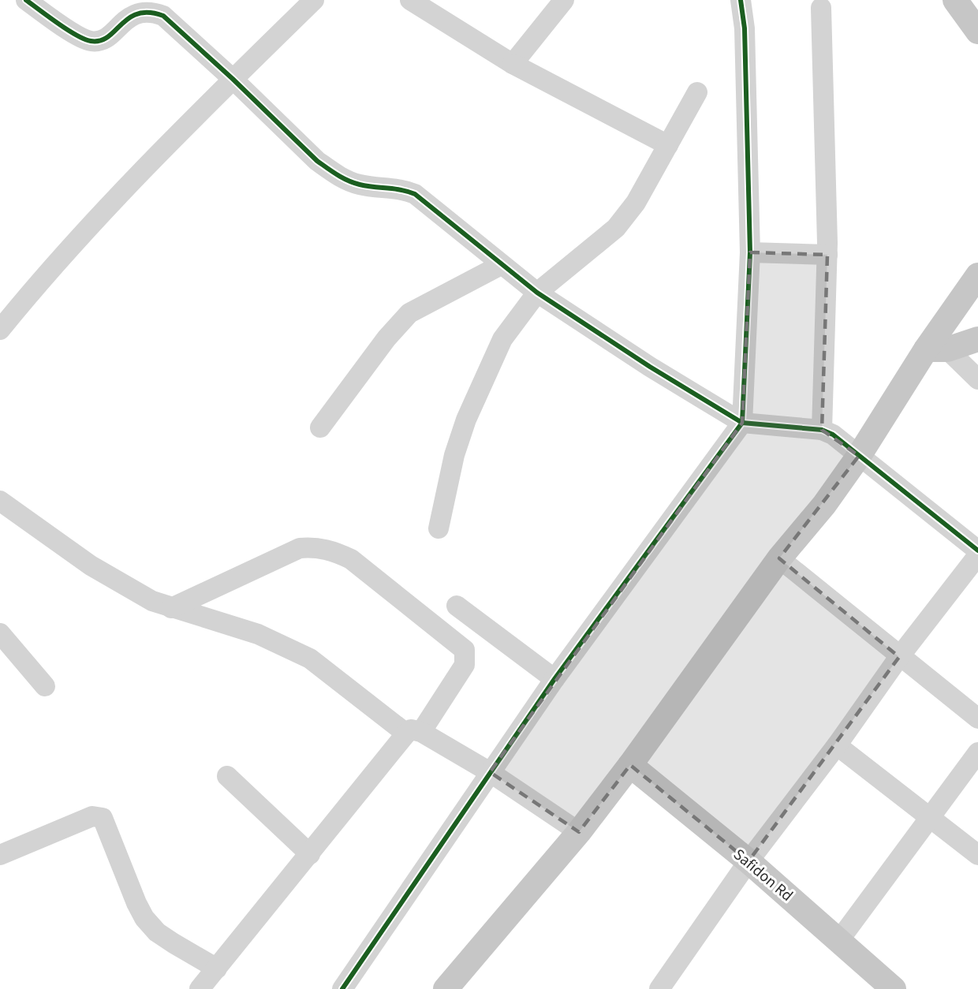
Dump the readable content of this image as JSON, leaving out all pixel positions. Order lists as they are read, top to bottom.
{
  "streets": {
    "main road": ["Safidon Rd"]
  }
}
